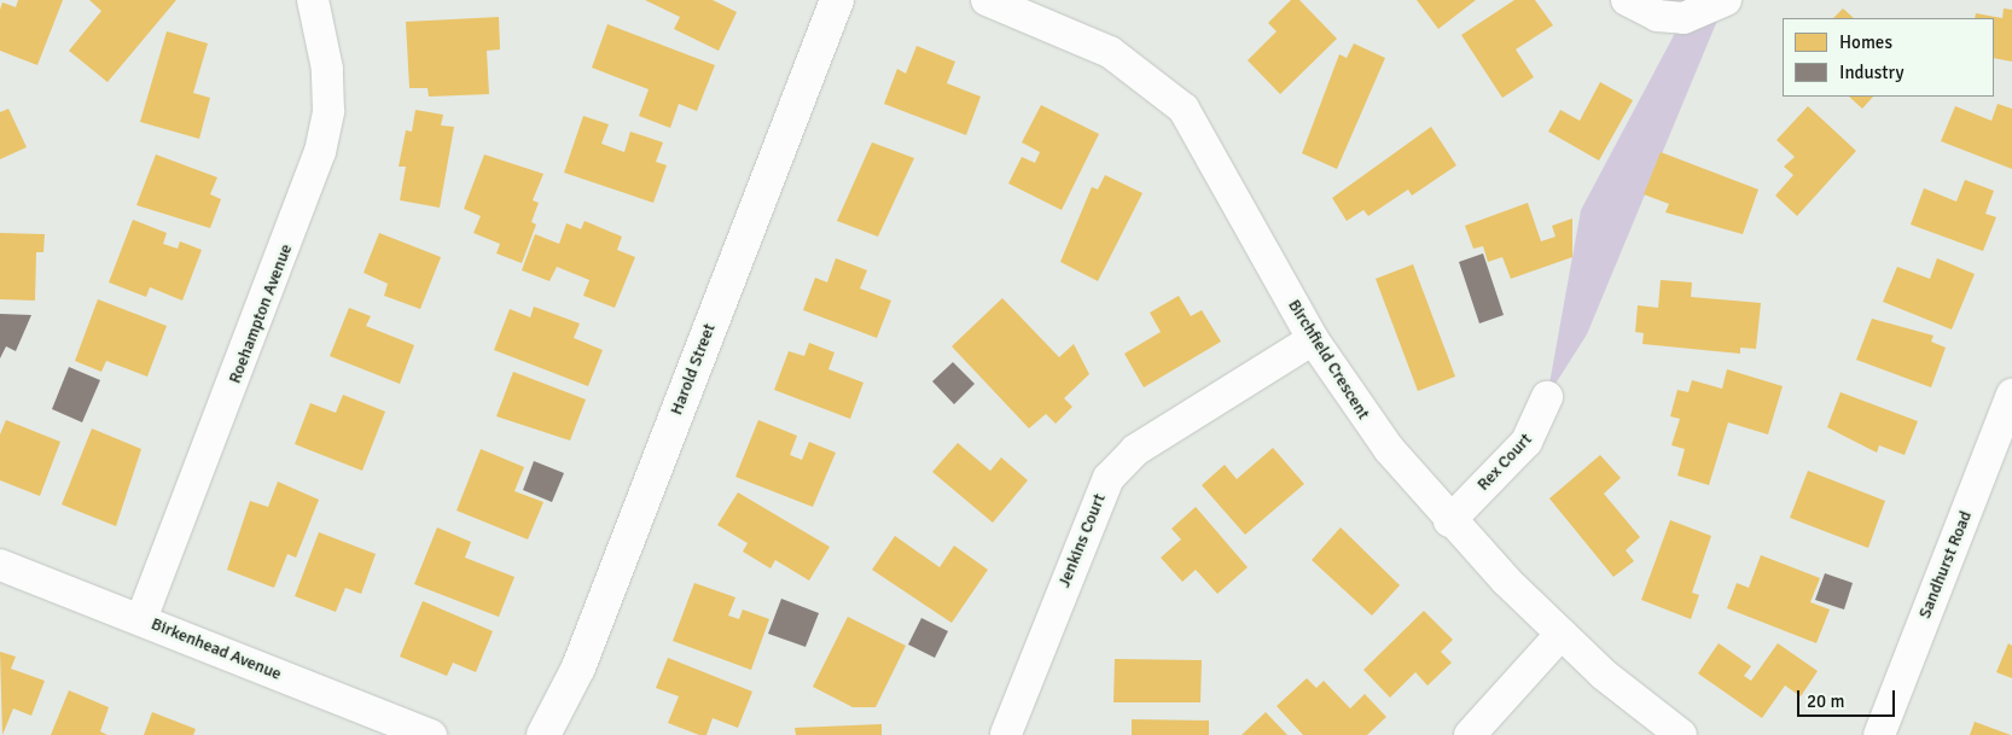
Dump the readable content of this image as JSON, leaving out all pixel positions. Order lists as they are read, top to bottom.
{
  "streets": {
    "street": [
      "Roehampton Avenue",
      "Birchfield Crescent",
      "Harold Street",
      "Rex Court",
      "Jenkins Court",
      "Sandhurst Road",
      "Birkenhead Avenue"
    ]
  },
  "crossings": [
    ["Roehampton Avenue", "Birkenhead Avenue"],
    ["Birchfield Crescent", "Rex Court"],
    ["Birchfield Crescent", "Jenkins Court"]
  ],
  "legend": ["Homes", "Industry"],
  "scale_bar": "20 m"
}
